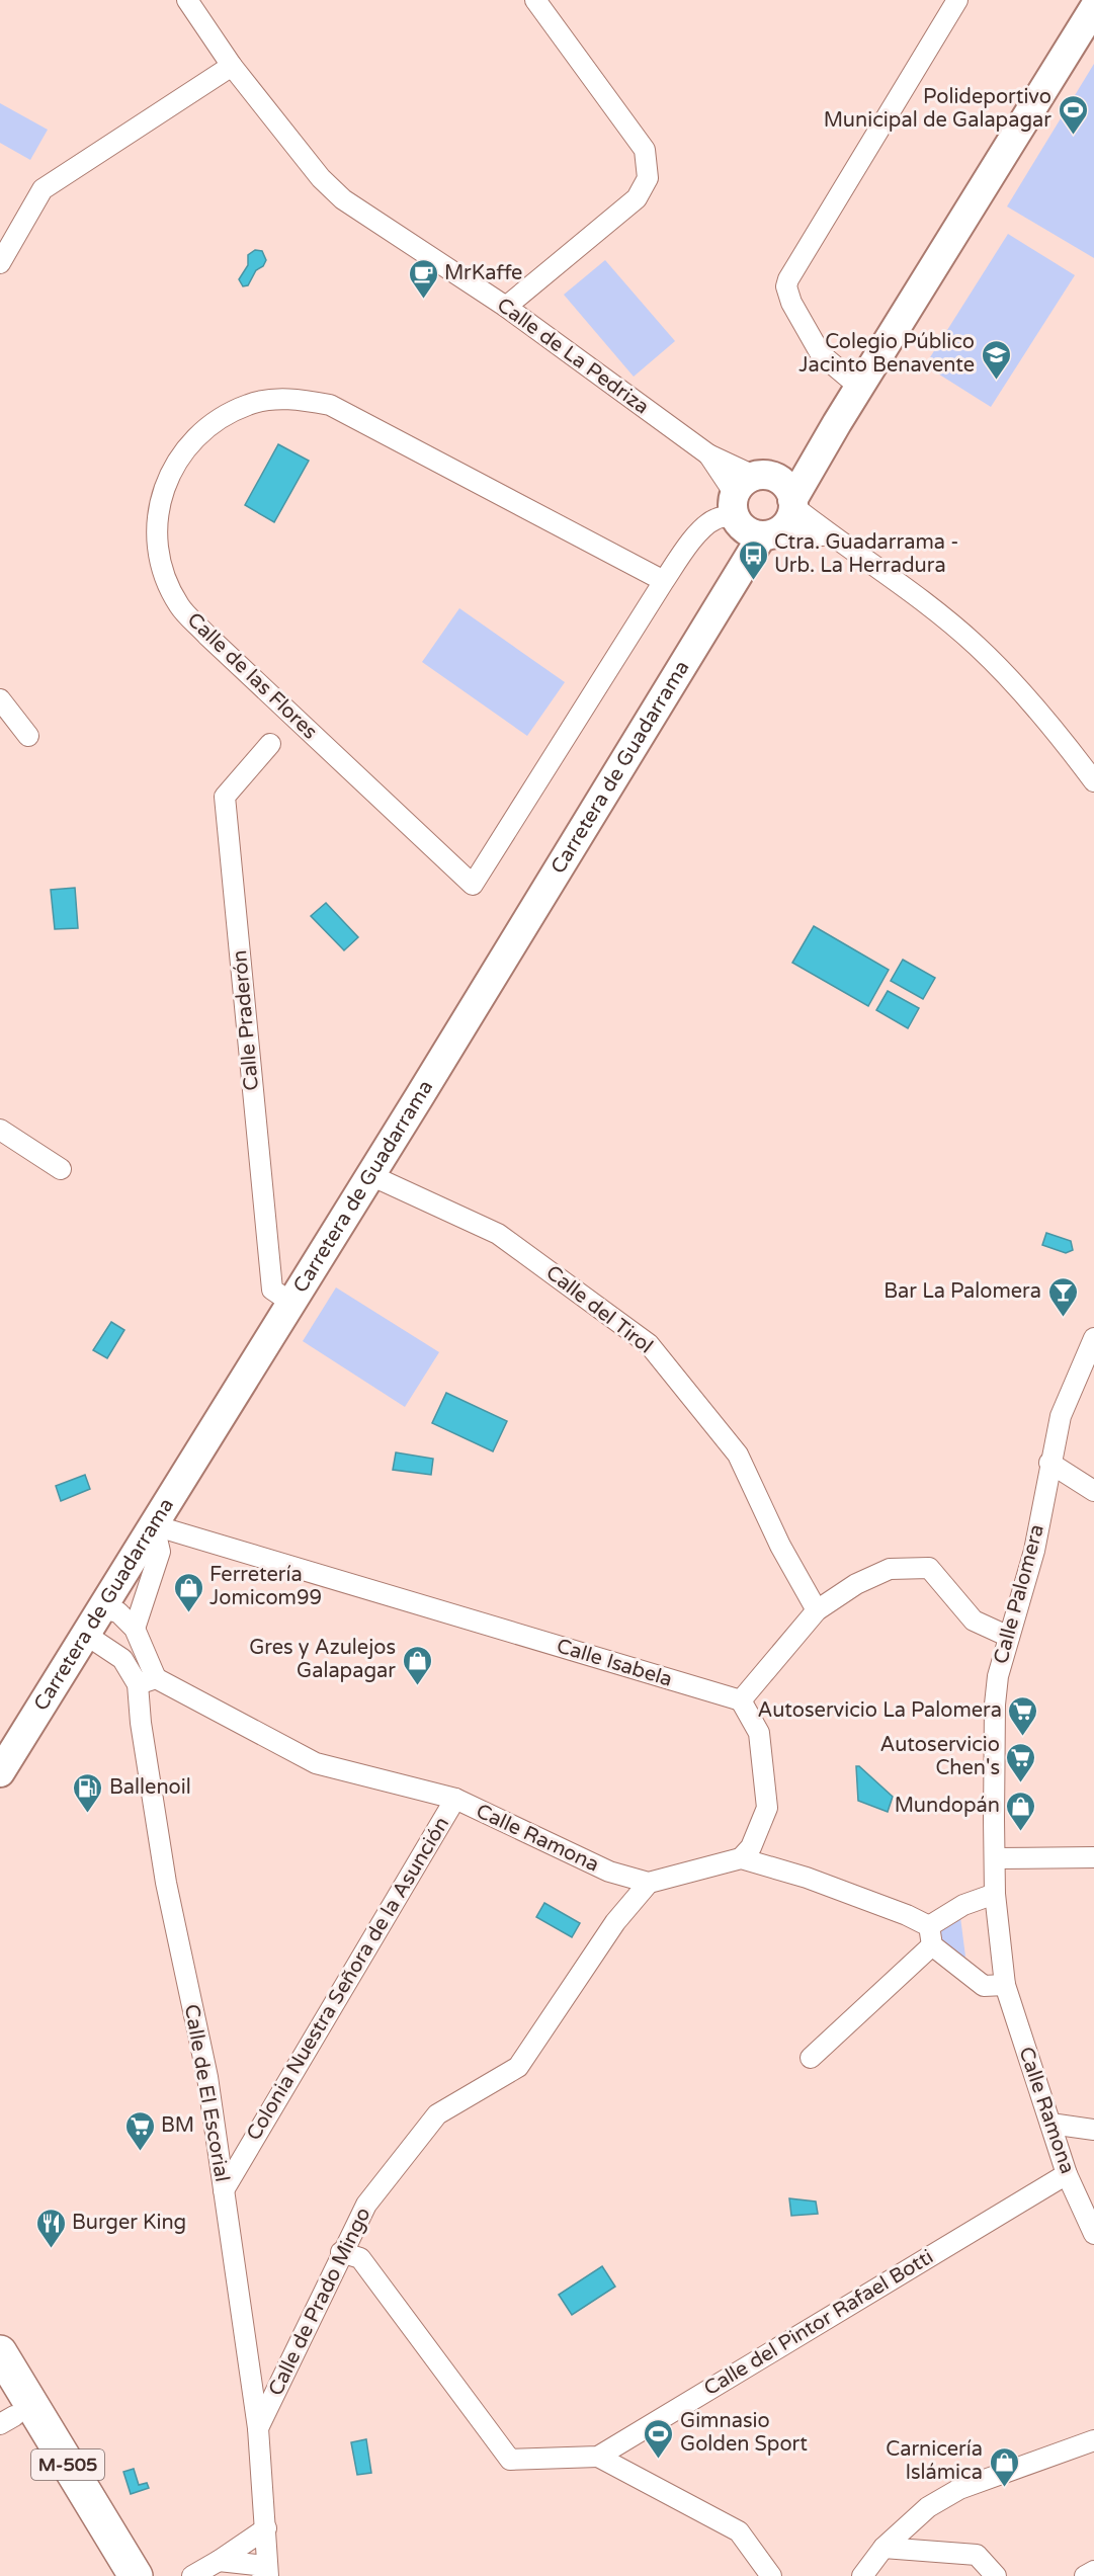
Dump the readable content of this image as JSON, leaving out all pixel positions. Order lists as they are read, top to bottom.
{
  "streets": {
    "highway": ["M-505"],
    "main road": ["Carretera de Guadarrama"],
    "street": [
      "Calle de La Pedriza",
      "Calle de las Flores",
      "Calle Praderón",
      "Calle del Tirol",
      "Calle Palomera",
      "Calle Isabela",
      "Calle Ramona",
      "Colonia Nuestra Señora de la Asunción",
      "Calle de El Escorial",
      "Calle de Prado Mingo",
      "Calle del Pintor Rafael Botti"
    ]
  },
  "crossings": [
    ["Calle de La Pedriza", "Calle de las Flores"],
    ["Calle de La Pedriza", "Carretera de Guadarrama"],
    ["Calle de las Flores", "Carretera de Guadarrama"],
    ["Carretera de Guadarrama", "Calle Praderón"],
    ["Carretera de Guadarrama", "Calle del Tirol"],
    ["Carretera de Guadarrama", "Calle Isabela"],
    ["Carretera de Guadarrama", "Calle de El Escorial"],
    ["Calle Palomera", "Calle Ramona"],
    ["Calle Ramona", "Colonia Nuestra Señora de la Asunción"],
    ["Calle Ramona", "Calle de El Escorial"],
    ["Calle Ramona", "Calle de Prado Mingo"],
    ["Calle Ramona", "Calle del Pintor Rafael Botti"],
    ["Colonia Nuestra Señora de la Asunción", "Calle de El Escorial"],
    ["Calle de El Escorial", "Calle de Prado Mingo"],
    ["Calle de Prado Mingo", "Calle del Pintor Rafael Botti"]
  ],
  "places": {
    "sports": ["Polideportivo Municipal de Galapagar", "Gimnasio Golden Sport"],
    "cafe": ["MrKaffe"],
    "school or university": ["Colegio Público Jacinto Benavente"],
    "bus stop": ["Ctra. Guadarrama - Urb. La Herradura"],
    "bar": ["Bar La Palomera"],
    "shop": [
      "Ferretería Jomicom99",
      "Gres y Azulejos Galapagar",
      "Mundopán",
      "Carnicería Islámica"
    ],
    "supermarket": ["Autoservicio La Palomera", "Autoservicio Chen's", "BM"],
    "fuel station": ["Ballenoil"],
    "restaurant": ["Burger King"]
  }
}
